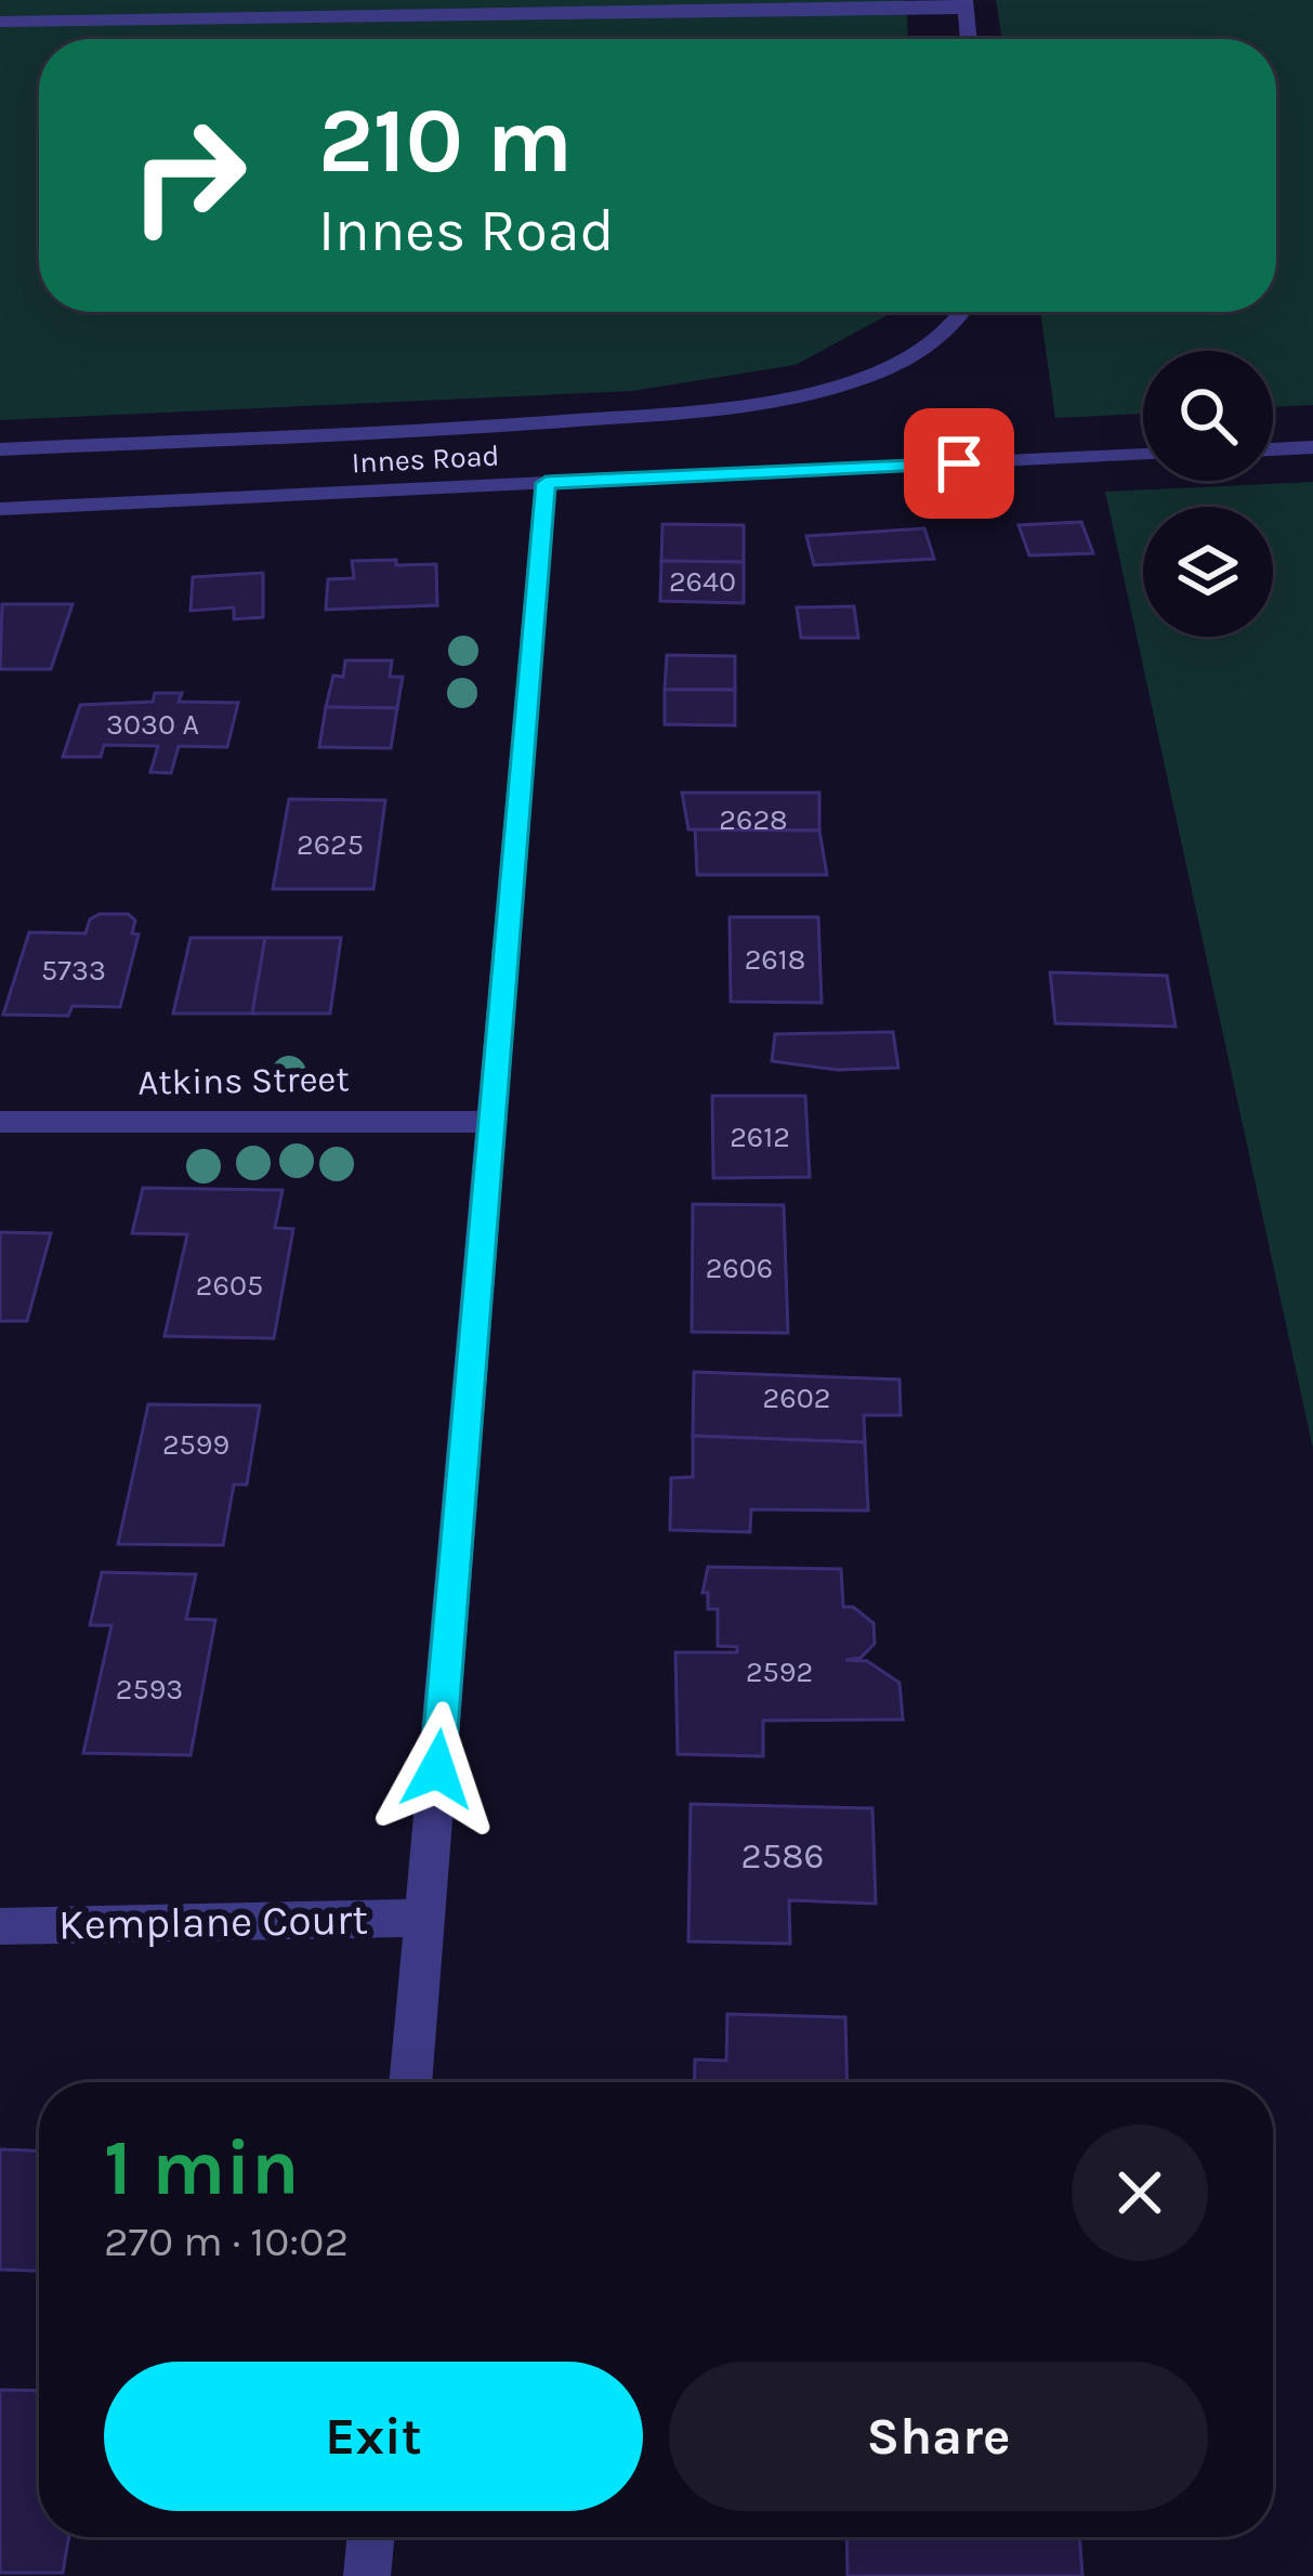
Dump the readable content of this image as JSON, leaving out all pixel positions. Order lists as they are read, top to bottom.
{
  "streets": {
    "street": ["Innes Road", "Atkins Street", "Kemplane Court"]
  },
  "house_numbers": [
    "2640",
    "3030 A",
    "2628",
    "2625",
    "2618",
    "5733",
    "2612",
    "2606",
    "2605",
    "2602",
    "2599",
    "2592",
    "2593",
    "2586"
  ],
  "page": {
    "turn": ["210 m", "Innes Road"],
    "heading": ["1 min", "270 m · 10:02"],
    "buttons": ["Exit", "Share"]
  }
}
